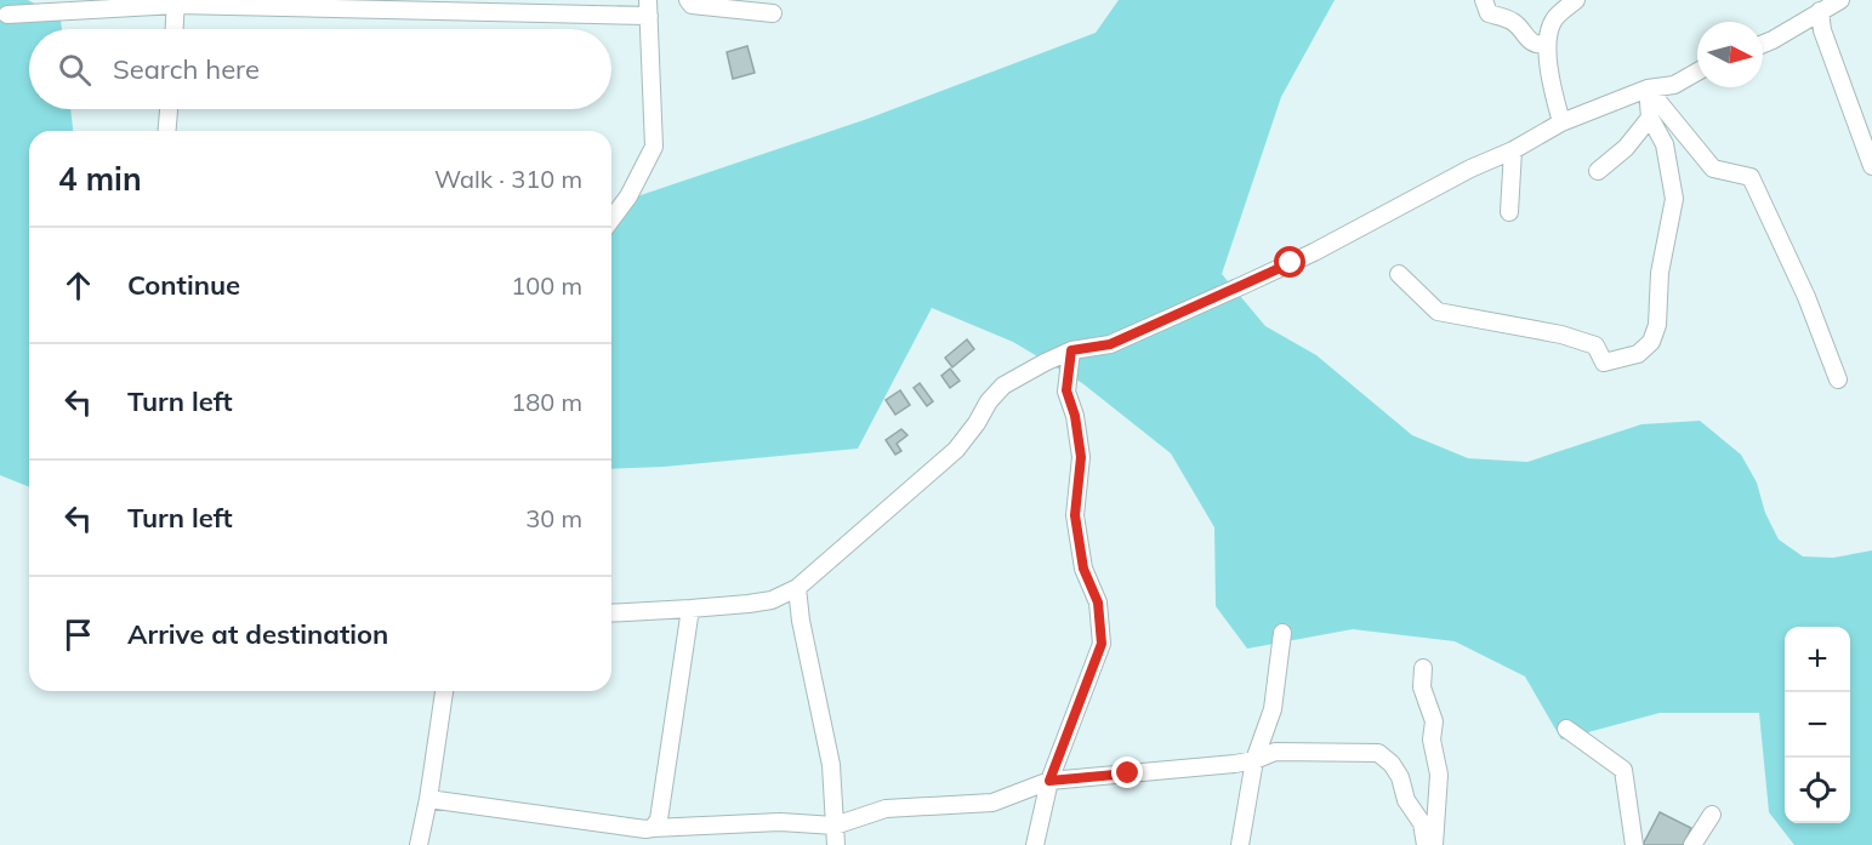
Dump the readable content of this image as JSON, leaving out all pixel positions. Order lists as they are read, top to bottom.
{
  "north": "right",
  "page": {
    "search": "Search here",
    "heading": ["4 min", "Walk · 310 m"],
    "list": [
      ["Continue", "100 m"],
      ["Turn left", "180 m"],
      ["Turn left", "30 m"],
      "Arrive at destination"
    ],
    "map_buttons": ["+", "−"]
  }
}
